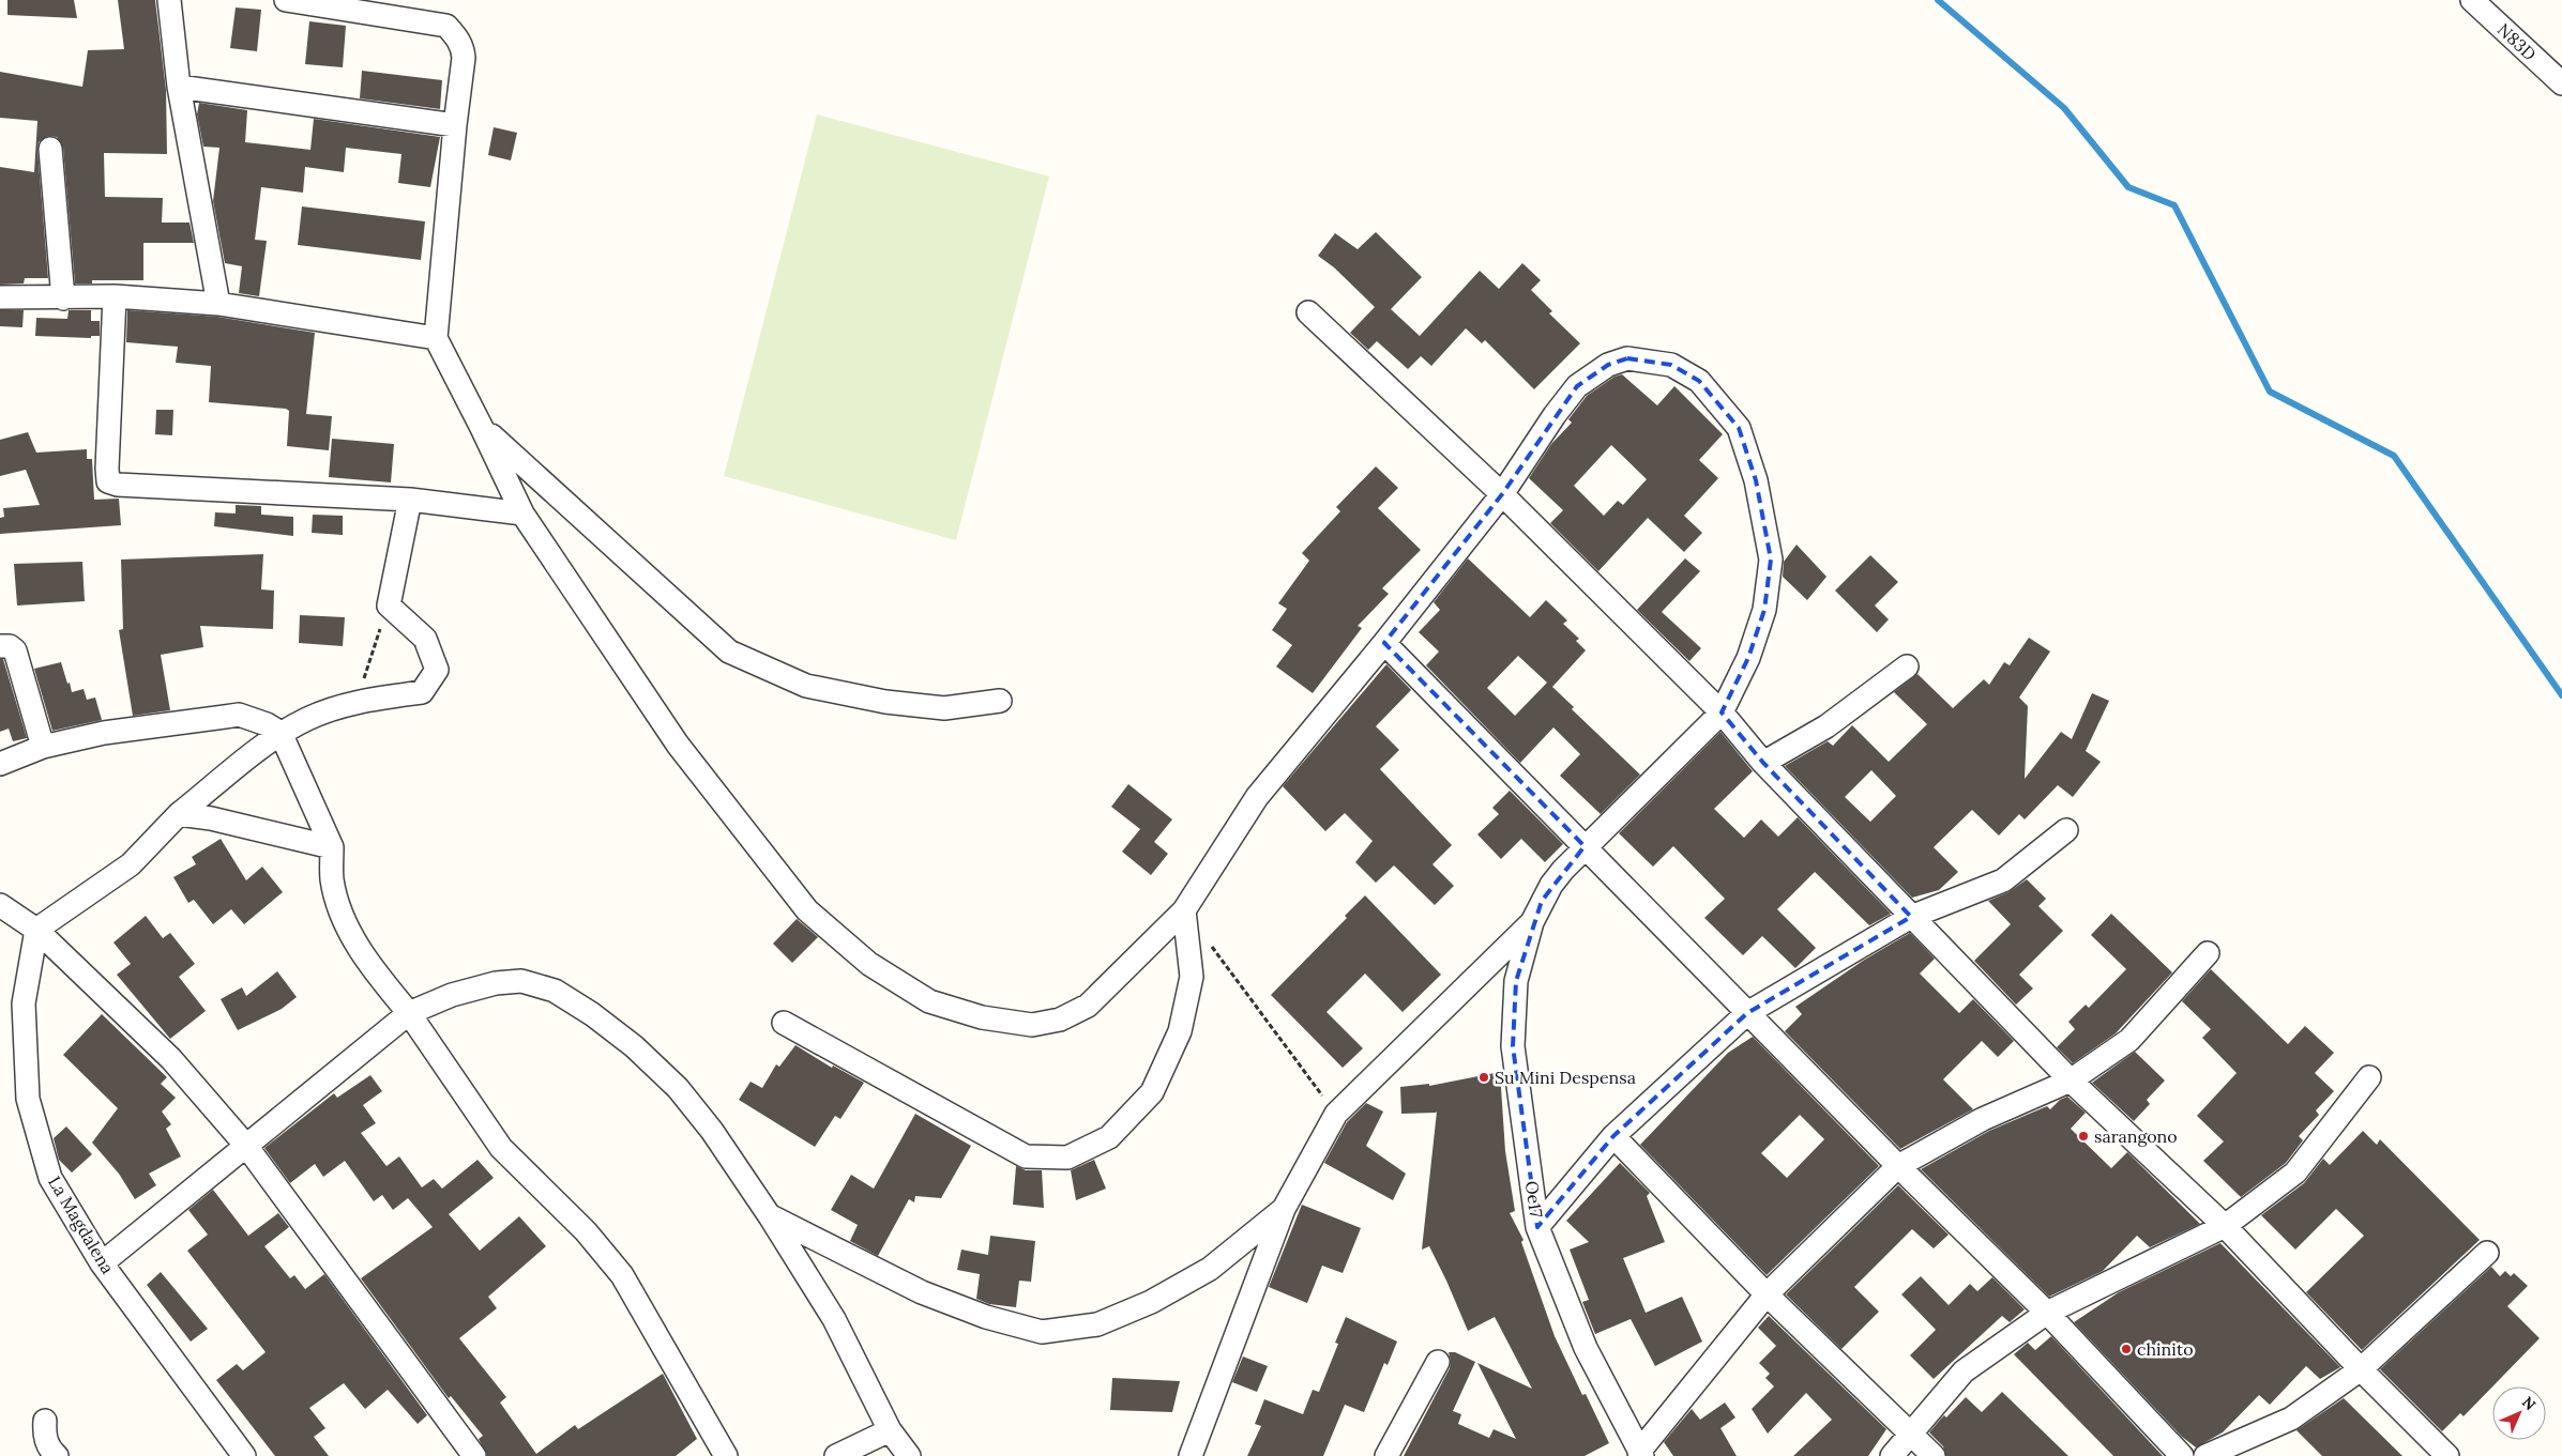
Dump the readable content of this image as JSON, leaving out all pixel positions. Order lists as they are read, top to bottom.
{
  "streets": {
    "street": ["N83D", "Oe17", "La Magdalena"]
  },
  "places": ["Su Mini Despensa", "sarangono", "chinito"],
  "north": "top right"
}
